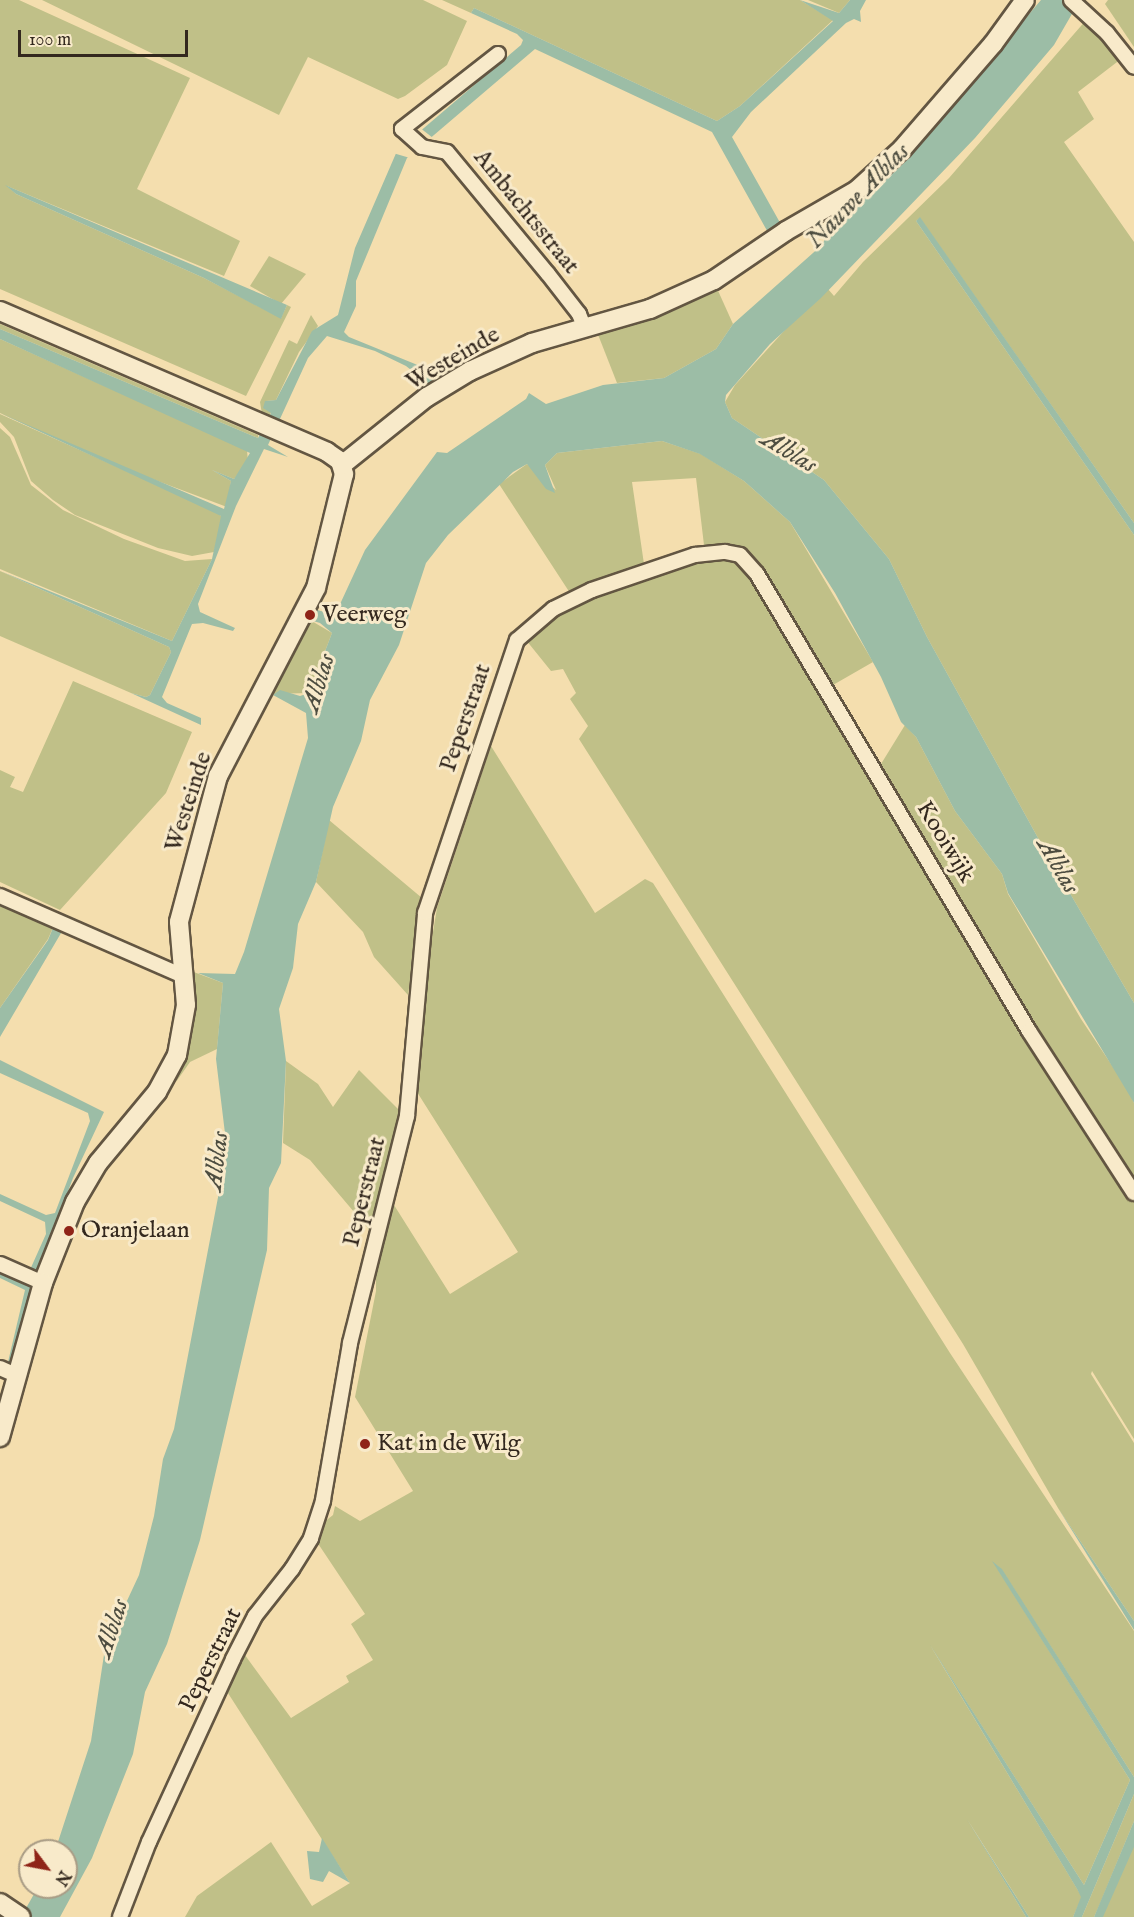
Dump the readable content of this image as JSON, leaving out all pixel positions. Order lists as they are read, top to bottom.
{
  "streets": {
    "street": [
      "Ambachtsstraat",
      "Westeinde",
      "Peperstraat",
      "Kooiwijk"
    ]
  },
  "crossings": [
    ["Ambachtsstraat", "Westeinde"],
    ["Peperstraat", "Kooiwijk"]
  ],
  "water": ["Nauwe Alblas", "Alblas"],
  "places": ["Veerweg", "Oranjelaan", "Kat in de Wilg"],
  "scale_bar": "100 m",
  "north": "bottom right"
}
